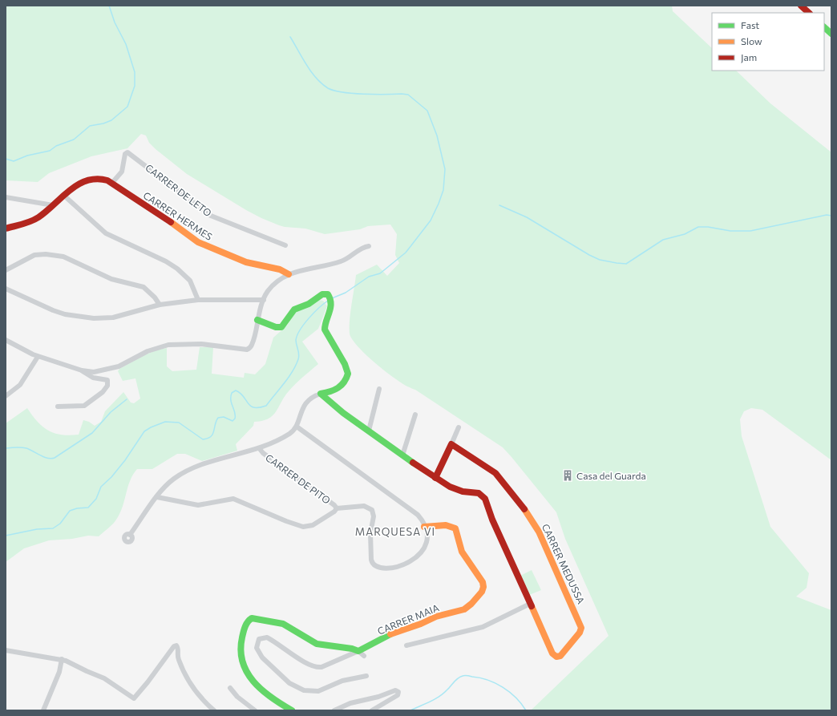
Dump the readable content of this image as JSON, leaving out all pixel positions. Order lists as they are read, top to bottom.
{
  "streets": {
    "street": [
      "CARRER DE LETO",
      "CARRER HERMES",
      "CARRER DE PITO",
      "CARRER MEDUSSA",
      "CARRER MAIA"
    ]
  },
  "crossings": [
    ["CARRER DE LETO", "CARRER HERMES"],
    ["CARRER DE PITO", "CARRER MAIA"]
  ],
  "districts": ["MARQUESA VI"],
  "places": {
    "building": ["Casa del Guarda"]
  },
  "legend": ["Fast", "Slow", "Jam"]
}
